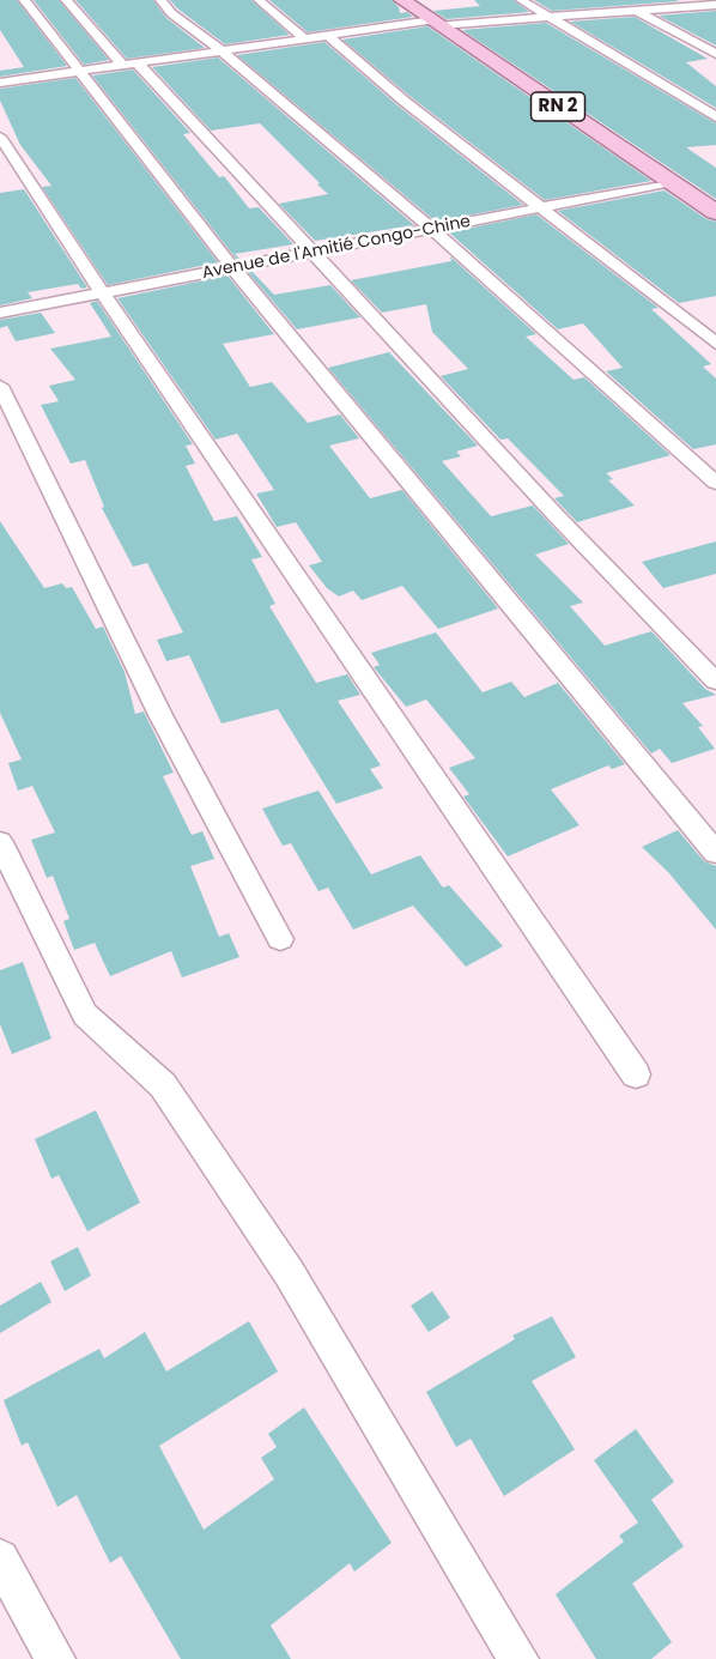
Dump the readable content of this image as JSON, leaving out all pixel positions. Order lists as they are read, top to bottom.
{
  "streets": {
    "highway": ["RN 2"],
    "street": ["Avenue de l'Amitié Congo-Chine"]
  },
  "crossings": [
    ["RN 2", "Avenue de l'Amitié Congo-Chine"]
  ]
}
